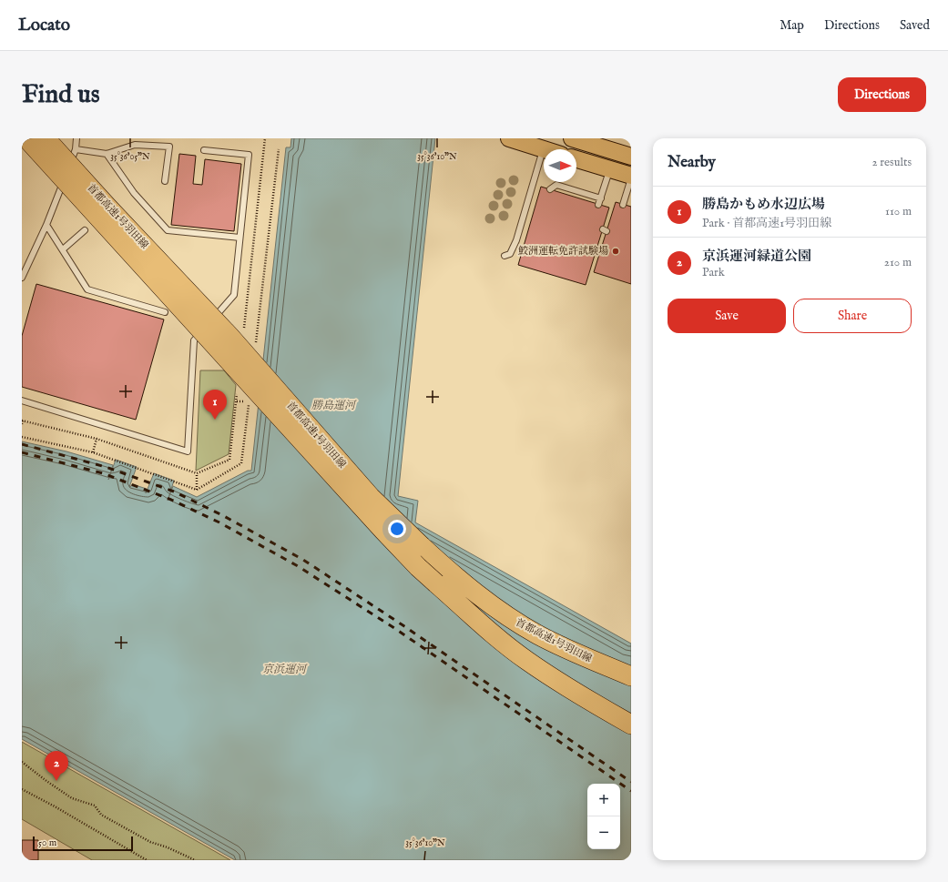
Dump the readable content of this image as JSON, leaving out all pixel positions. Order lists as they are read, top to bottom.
{
  "streets": {
    "highway": ["首都高速1号羽田線"]
  },
  "water": ["勝島運河", "京浜運河"],
  "places": ["鮫洲運転免許試験場"],
  "scale_bar": "50 m",
  "north": "right",
  "page": {
    "header": "Locato",
    "nav": ["Map", "Directions", "Saved"],
    "buttons": [
      "Directions",
      ["Save", "Share"]
    ],
    "title": "Find us",
    "heading": ["Nearby", "2 results"],
    "list": [
      {
        "mark": "1",
        "name": "勝島かもめ水辺広場",
        "note": "Park · 首都高速1号羽田線",
        "value": "110 m"
      },
      {
        "mark": "2",
        "name": "京浜運河緑道公園",
        "note": "Park",
        "value": "210 m"
      }
    ],
    "pins": ["1", "2"],
    "map_buttons": ["+", "−"],
    "scale": "50 m"
  },
  "coordinates": ["35°36'05\"N", "35°36'10\"N"]
}
